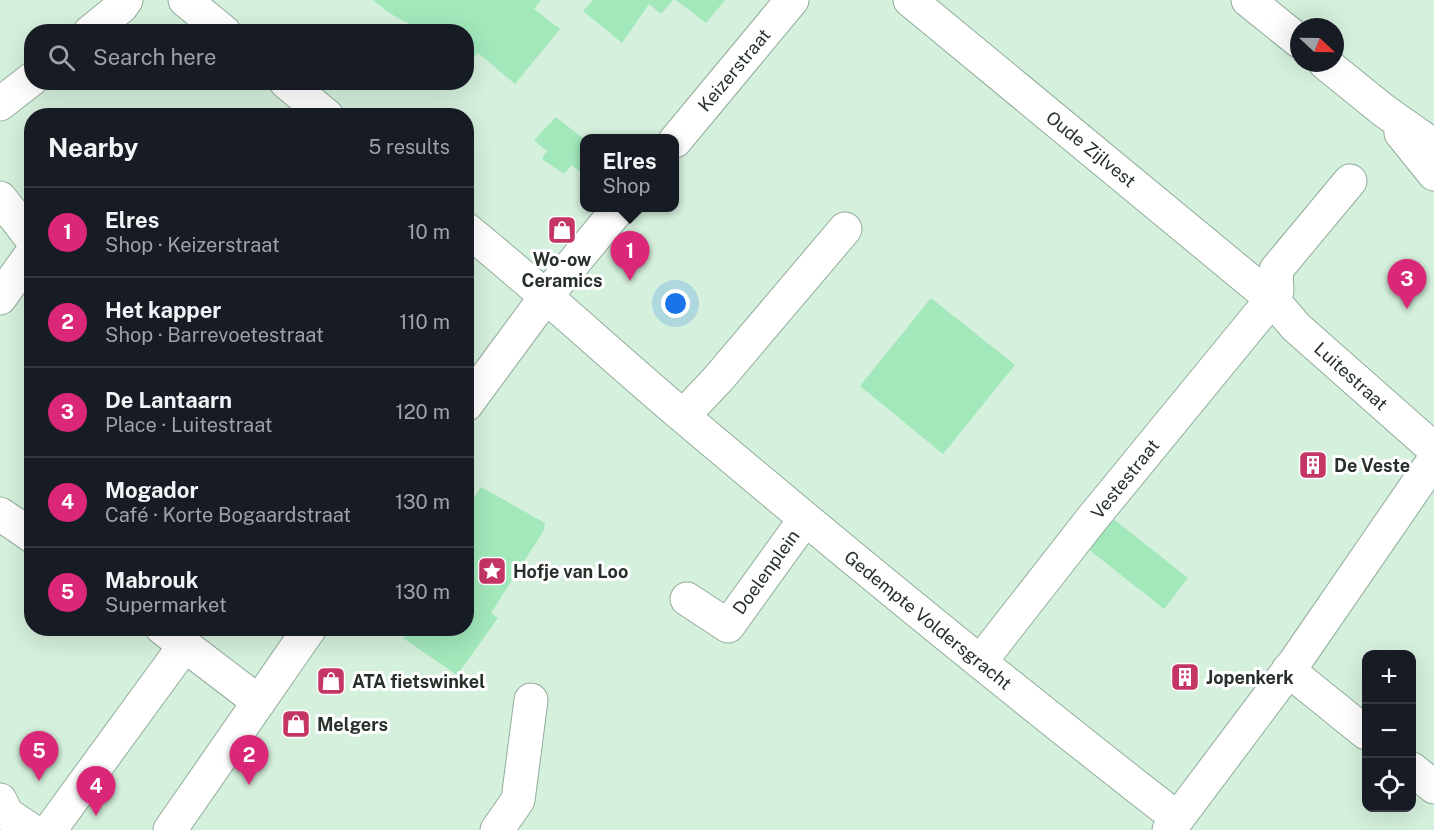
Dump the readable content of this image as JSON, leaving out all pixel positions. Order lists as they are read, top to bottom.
{
  "streets": {
    "street": [
      "Keizerstraat",
      "Oude Zijlvest",
      "Luitestraat",
      "Vestestraat",
      "Doelenplein",
      "Gedempte Voldersgracht"
    ]
  },
  "crossings": [
    ["Oude Zijlvest", "Luitestraat"],
    ["Oude Zijlvest", "Vestestraat"],
    ["Luitestraat", "Vestestraat"],
    ["Vestestraat", "Gedempte Voldersgracht"],
    ["Doelenplein", "Gedempte Voldersgracht"]
  ],
  "places": {
    "shop": ["Wo-ow Ceramics", "ATA fietswinkel", "Melgers"],
    "building": ["De Veste", "Jopenkerk"],
    "place": ["Hofje van Loo"]
  },
  "north": "right",
  "page": {
    "search": "Search here",
    "heading": ["Nearby", "5 results"],
    "popup": ["Elres", "Shop"],
    "list": [
      {
        "mark": "1",
        "name": "Elres",
        "note": "Shop · Keizerstraat",
        "value": "10 m"
      },
      {
        "mark": "2",
        "name": "Het kapper",
        "note": "Shop · Barrevoetestraat",
        "value": "110 m"
      },
      {
        "mark": "3",
        "name": "De Lantaarn",
        "note": "Place · Luitestraat",
        "value": "120 m"
      },
      {
        "mark": "4",
        "name": "Mogador",
        "note": "Café · Korte Bogaardstraat",
        "value": "130 m"
      },
      {
        "mark": "5",
        "name": "Mabrouk",
        "note": "Supermarket",
        "value": "130 m"
      }
    ],
    "pins": [
      "1",
      "3",
      "5",
      "2",
      "4"
    ],
    "map_buttons": ["+", "−"]
  }
}
